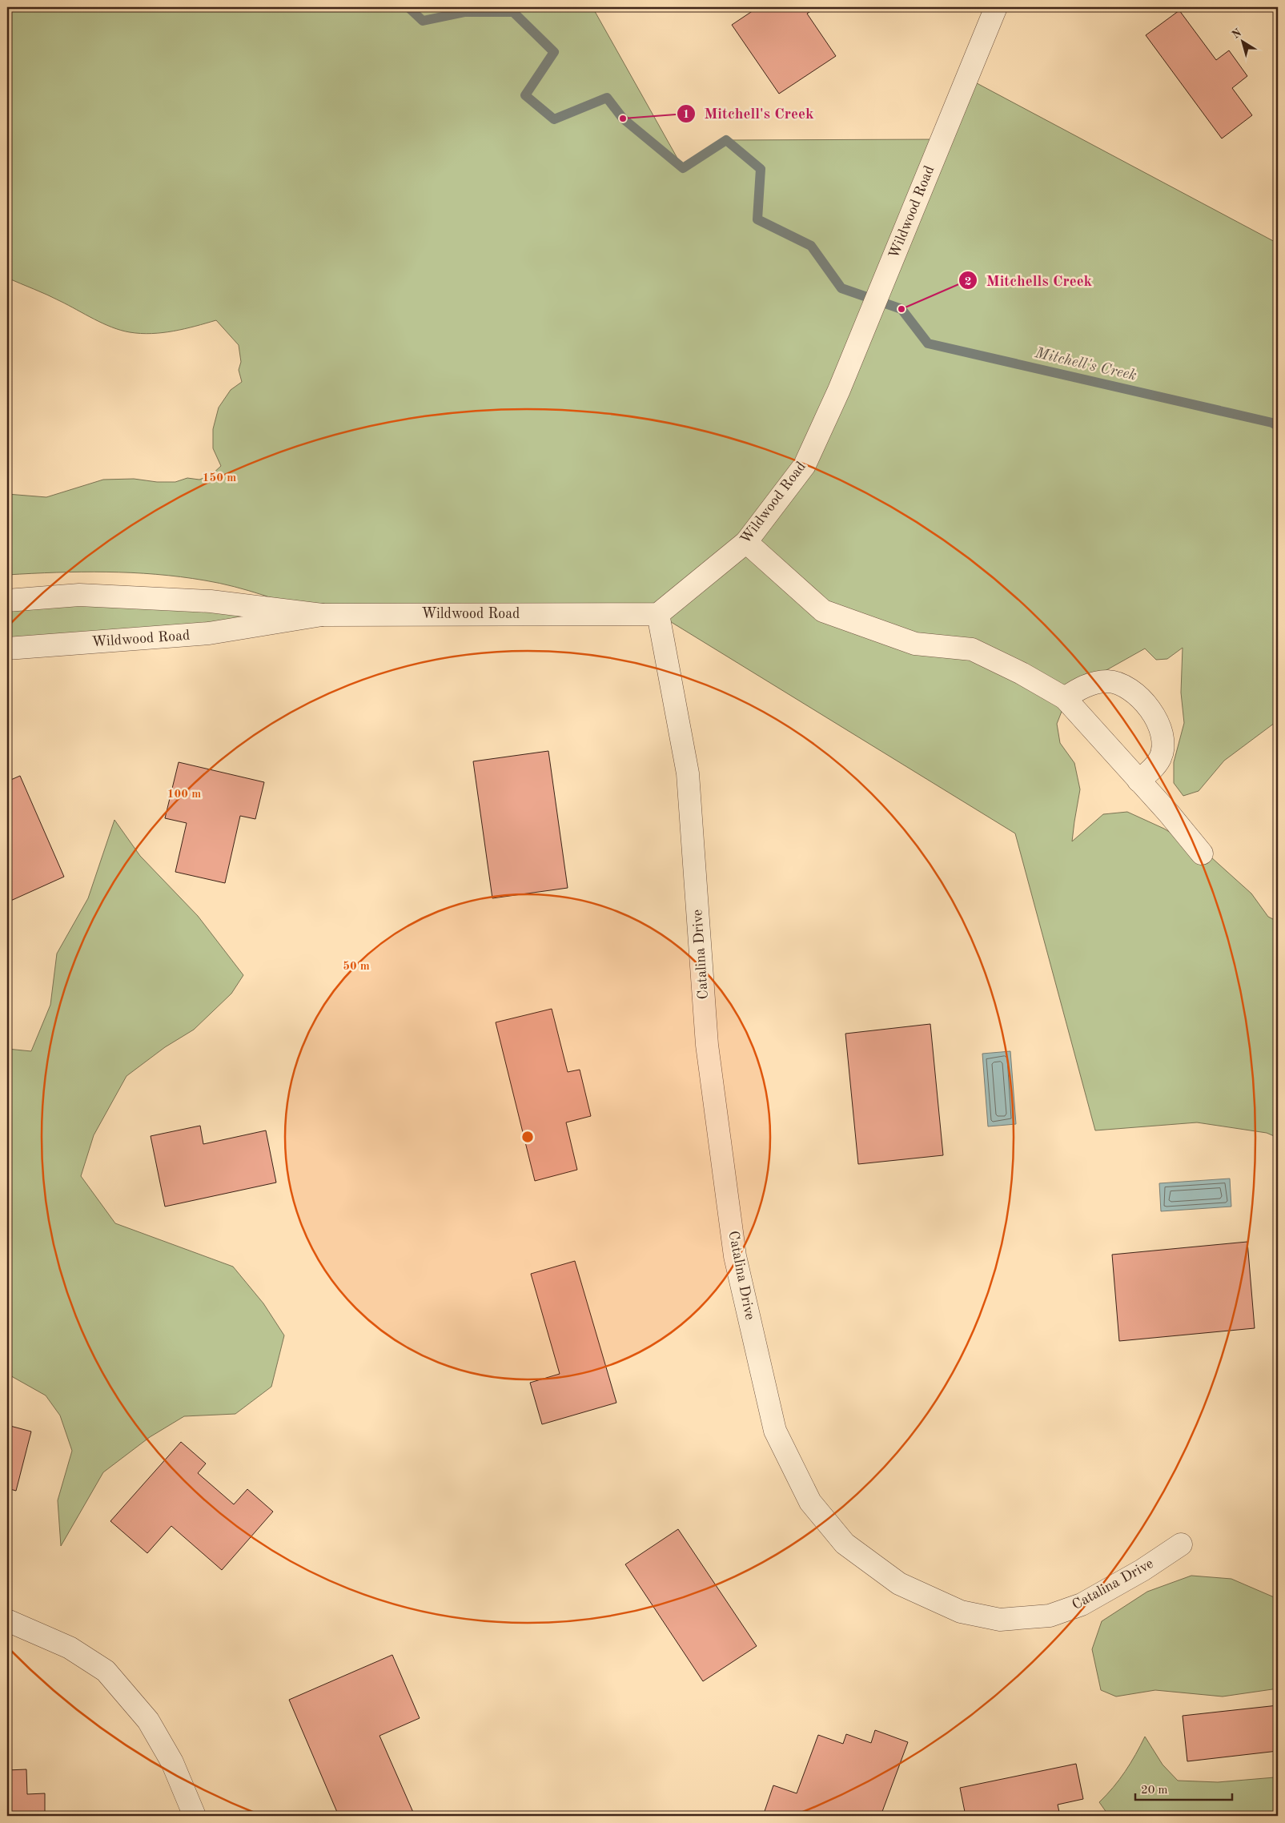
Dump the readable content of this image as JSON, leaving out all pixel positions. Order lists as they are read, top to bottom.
{
  "streets": {
    "street": ["Wildwood Road", "Catalina Drive"]
  },
  "crossings": [
    ["Wildwood Road", "Catalina Drive"]
  ],
  "water": ["Mitchell's Creek"],
  "places": ["Mitchell's Creek", "Mitchells Creek"],
  "scale_bar": "20 m",
  "north": "top left",
  "rings": ["150 m", "100 m", "50 m"]
}
